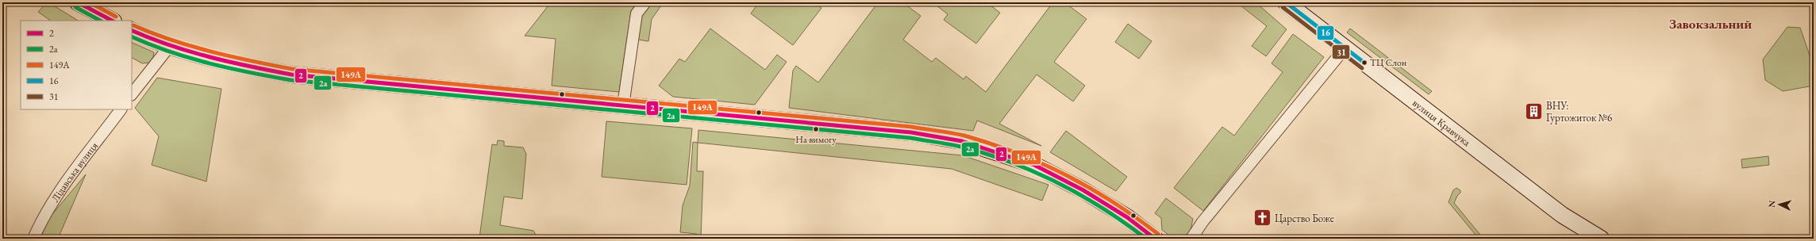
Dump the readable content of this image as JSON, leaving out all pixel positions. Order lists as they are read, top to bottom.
{
  "streets": {
    "main road": ["вулиця Кравчука"],
    "street": ["Лідавська вулиця"]
  },
  "districts": ["Завокзальний"],
  "places": {
    "other": ["ТЦ Слон", "На вимогу"],
    "building": ["ВНУ: Гуртожиток №6"],
    "church": ["Царство Боже"]
  },
  "lines": [
    "transit line 2",
    "transit line 149А",
    "transit line 16",
    "transit line 2а",
    "transit line 31"
  ],
  "legend": [
    "2",
    "2а",
    "149А",
    "16",
    "31"
  ],
  "north": "left"
}
